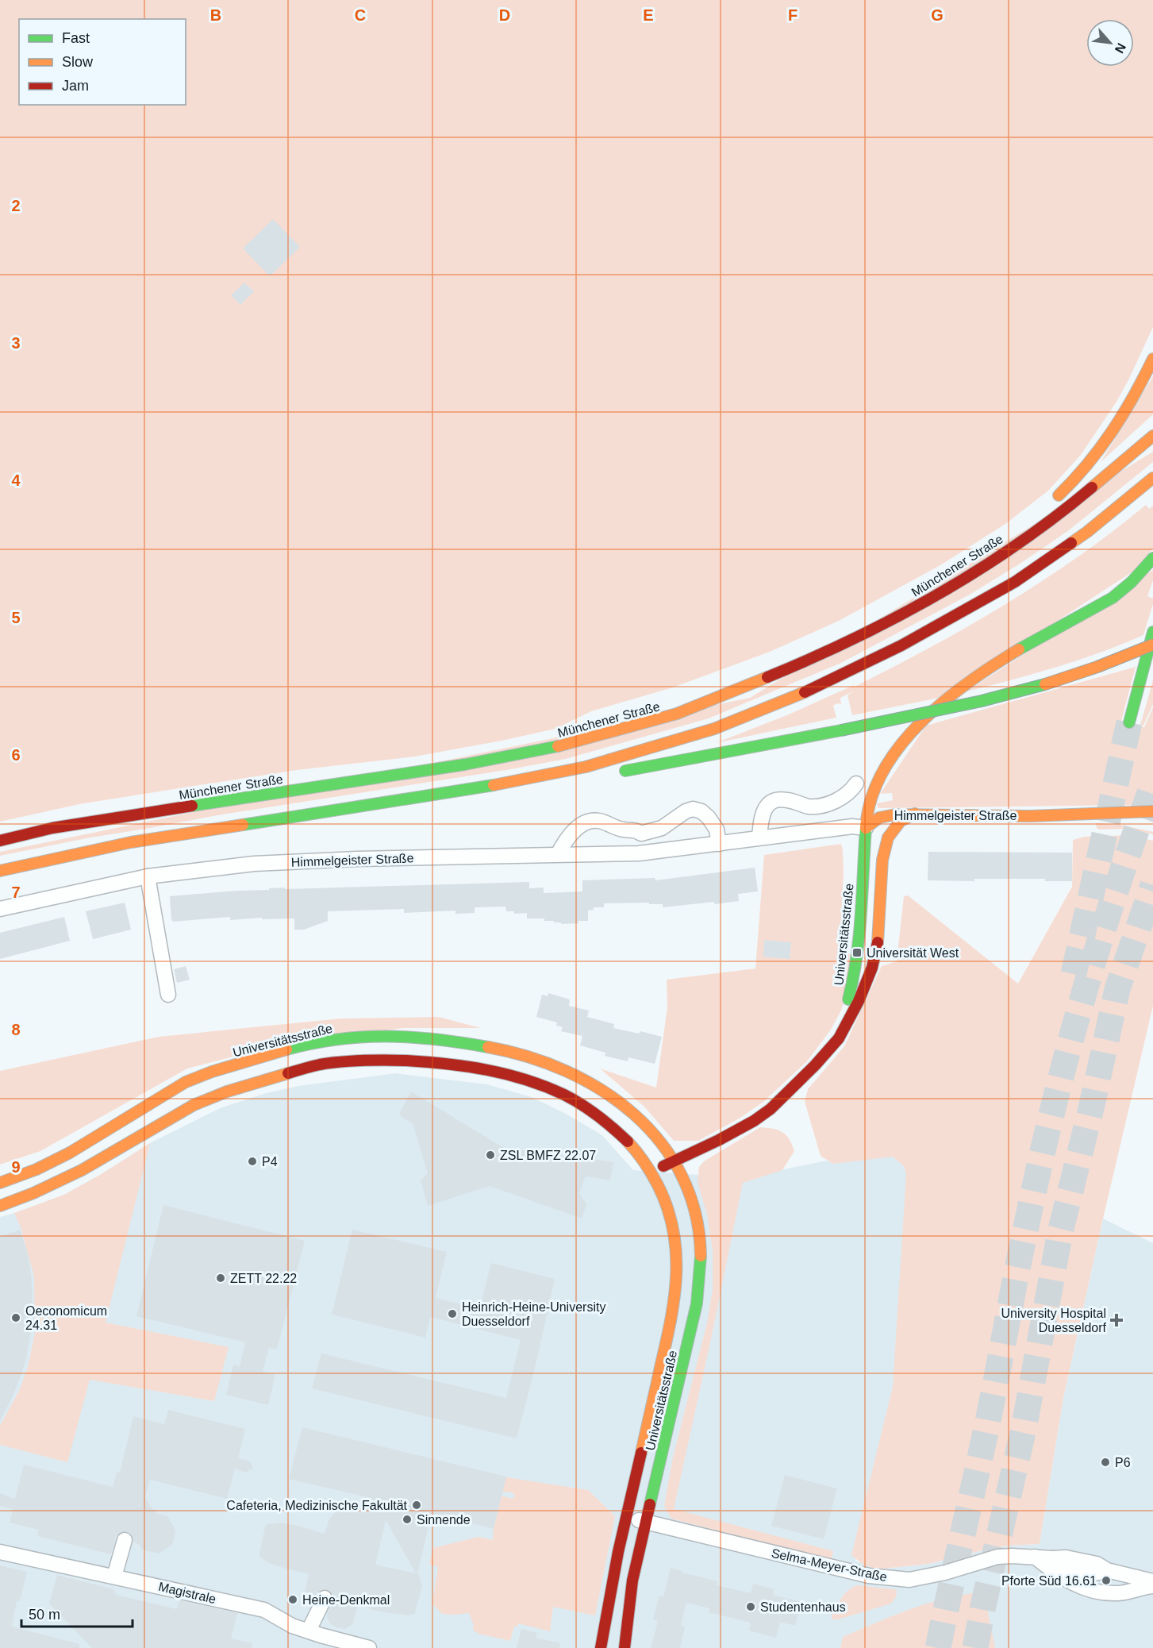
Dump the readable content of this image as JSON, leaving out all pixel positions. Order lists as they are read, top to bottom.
{
  "streets": {
    "main road": ["Münchener Straße", "Himmelgeister Straße", "Universitätsstraße"],
    "street": ["Selma-Meyer-Straße", "Magistrale"]
  },
  "crossings": [
    ["Himmelgeister Straße", "Universitätsstraße"],
    ["Universitätsstraße", "Selma-Meyer-Straße"]
  ],
  "places": {
    "transit": ["Universität West"],
    "other": [
      "ZSL BMFZ 22.07",
      "P4",
      "ZETT 22.22",
      "Heinrich-Heine-University Duesseldorf",
      "Oeconomicum 24.31",
      "P6",
      "Cafeteria, Medizinische Fakultät",
      "Sinnende",
      "Pforte Süd 16.61",
      "Heine-Denkmal",
      "Studentenhaus"
    ],
    "health": ["University Hospital Duesseldorf"]
  },
  "legend": ["Fast", "Slow", "Jam"],
  "scale_bar": "50 m",
  "north": "bottom right",
  "grid": {
    "columns": [
      "B",
      "C",
      "D",
      "E",
      "F",
      "G"
    ],
    "rows": [
      "2",
      "3",
      "4",
      "5",
      "6",
      "7",
      "8",
      "9"
    ]
  }
}
